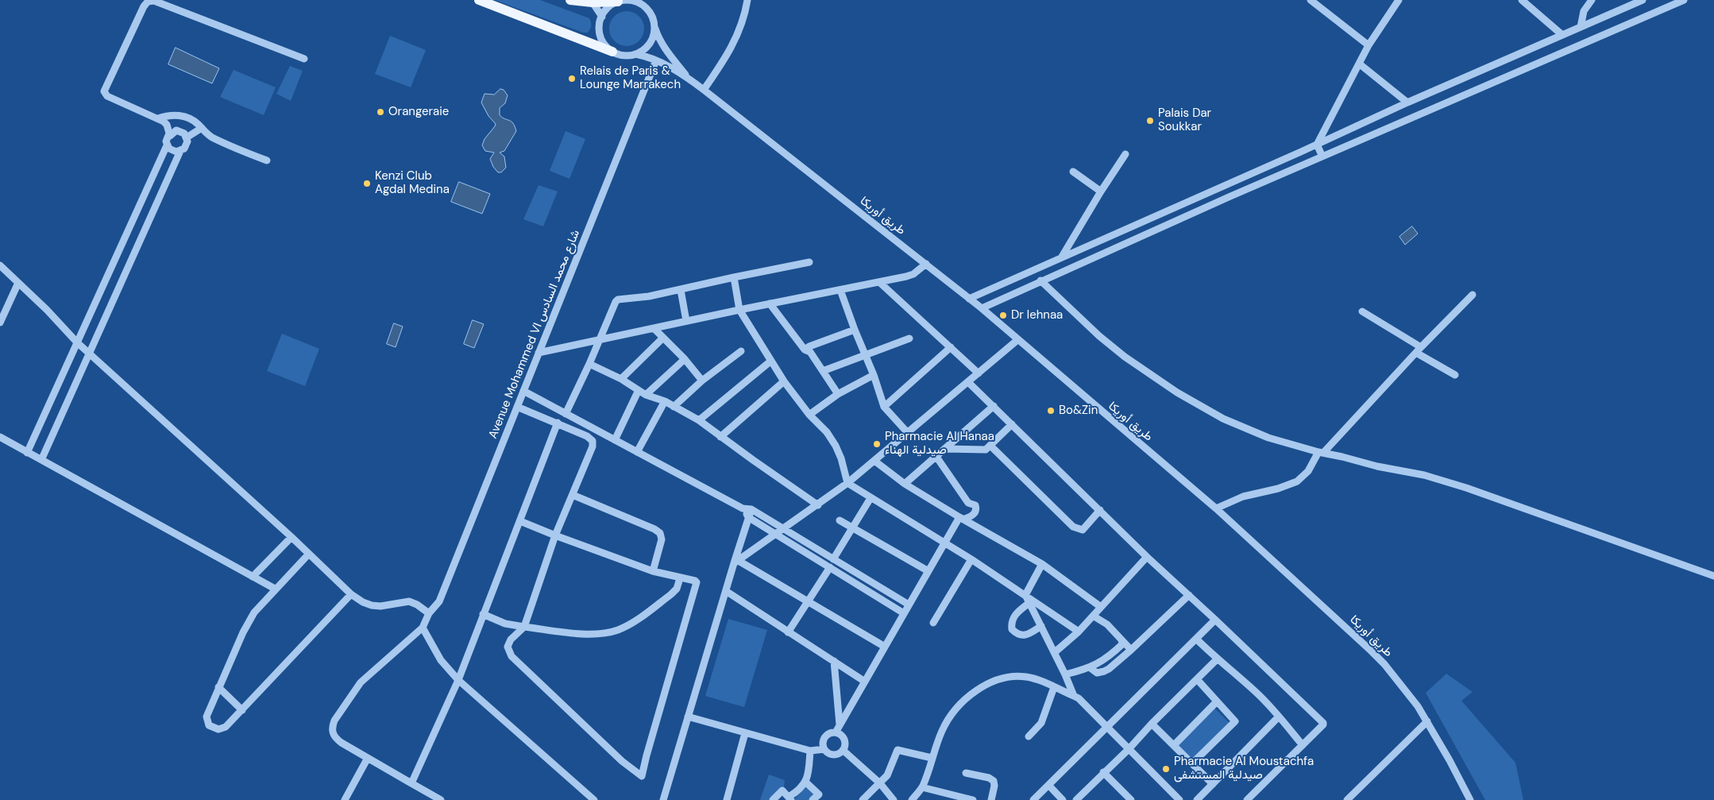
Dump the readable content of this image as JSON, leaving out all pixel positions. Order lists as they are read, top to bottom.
{
  "streets": {
    "street": ["طريق أوريكا", "Avenue Mohammed VI شارع محمد السادس"]
  },
  "crossings": [
    ["طريق أوريكا", "Avenue Mohammed VI شارع محمد السادس"]
  ],
  "places": [
    "Relais de Paris & Lounge Marrakech",
    "Orangeraie",
    "Palais Dar Soukkar",
    "Kenzi Club Agdal Medina",
    "Dr lehnaa",
    "Bo&Zin",
    "Pharmacie Al Hanaa صيدلية الهناء",
    "Pharmacie Al Moustachfa صيدلية المستشفى"
  ]
}
